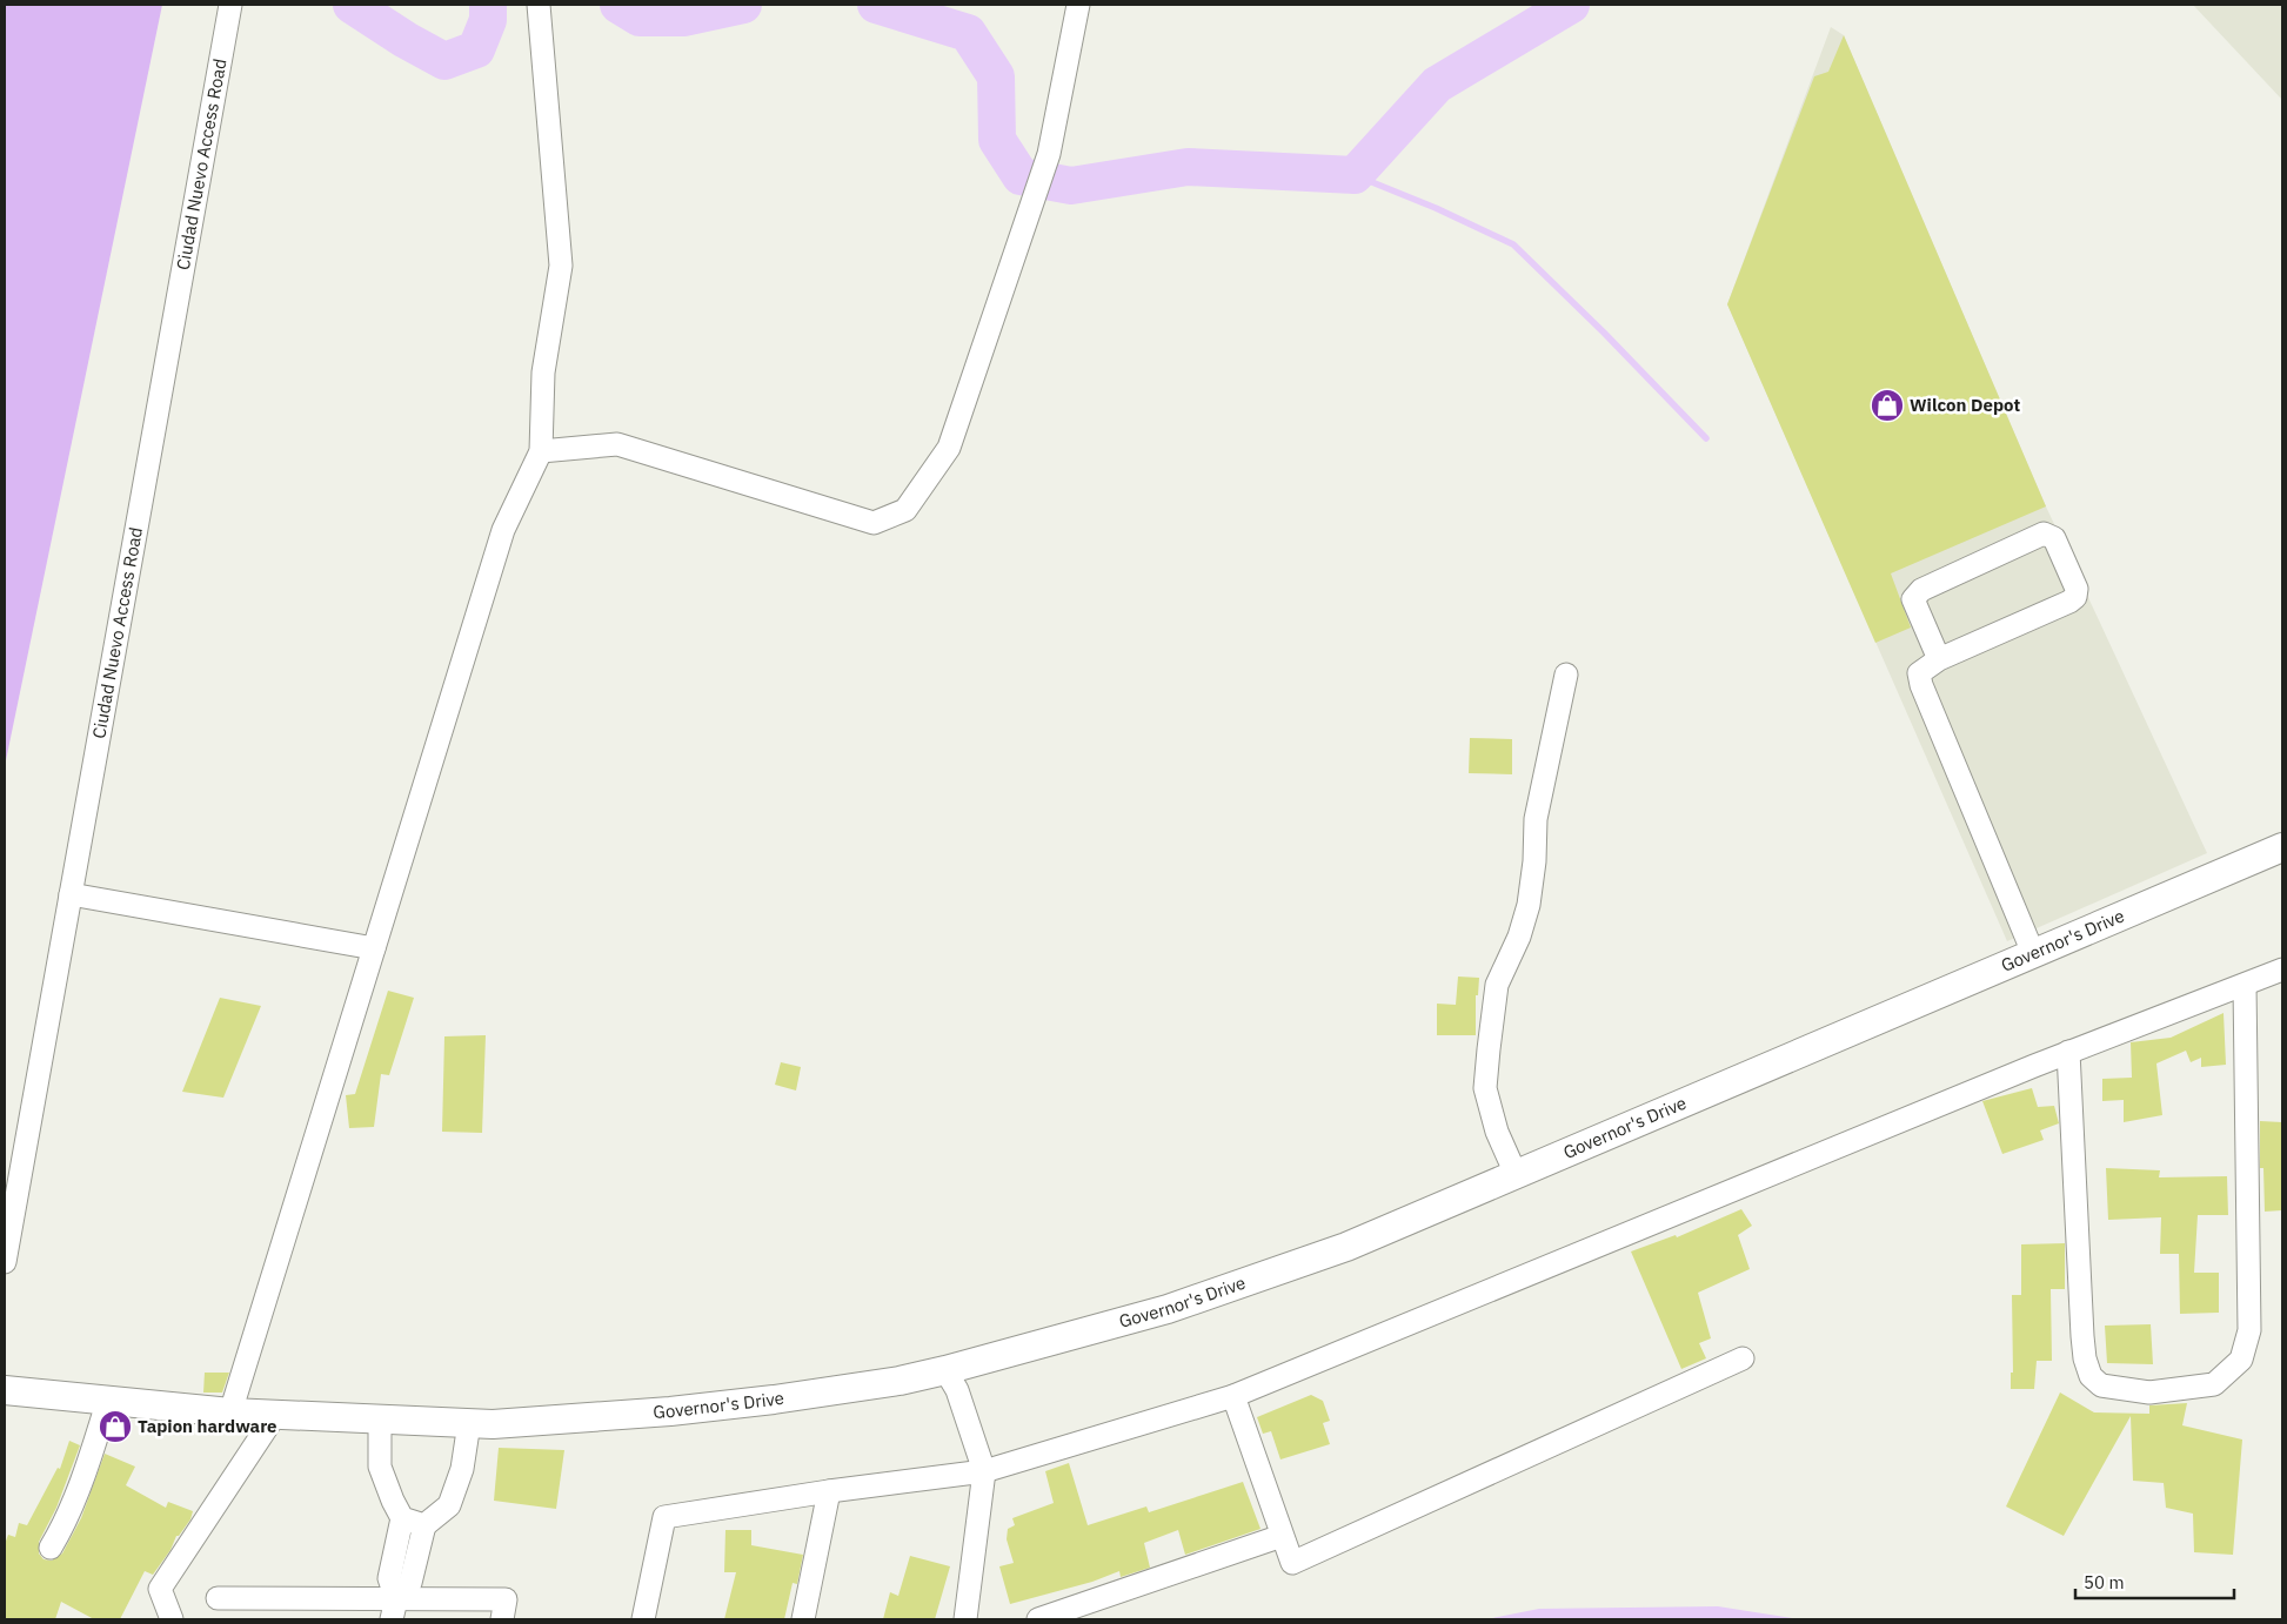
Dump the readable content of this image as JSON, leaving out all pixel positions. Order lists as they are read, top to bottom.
{
  "streets": {
    "main road": ["Governor's Drive"],
    "street": ["Ciudad Nuevo Access Road"]
  },
  "places": {
    "shop": ["Wilcon Depot", "Tapion hardware"]
  },
  "scale_bar": "50 m"
}
